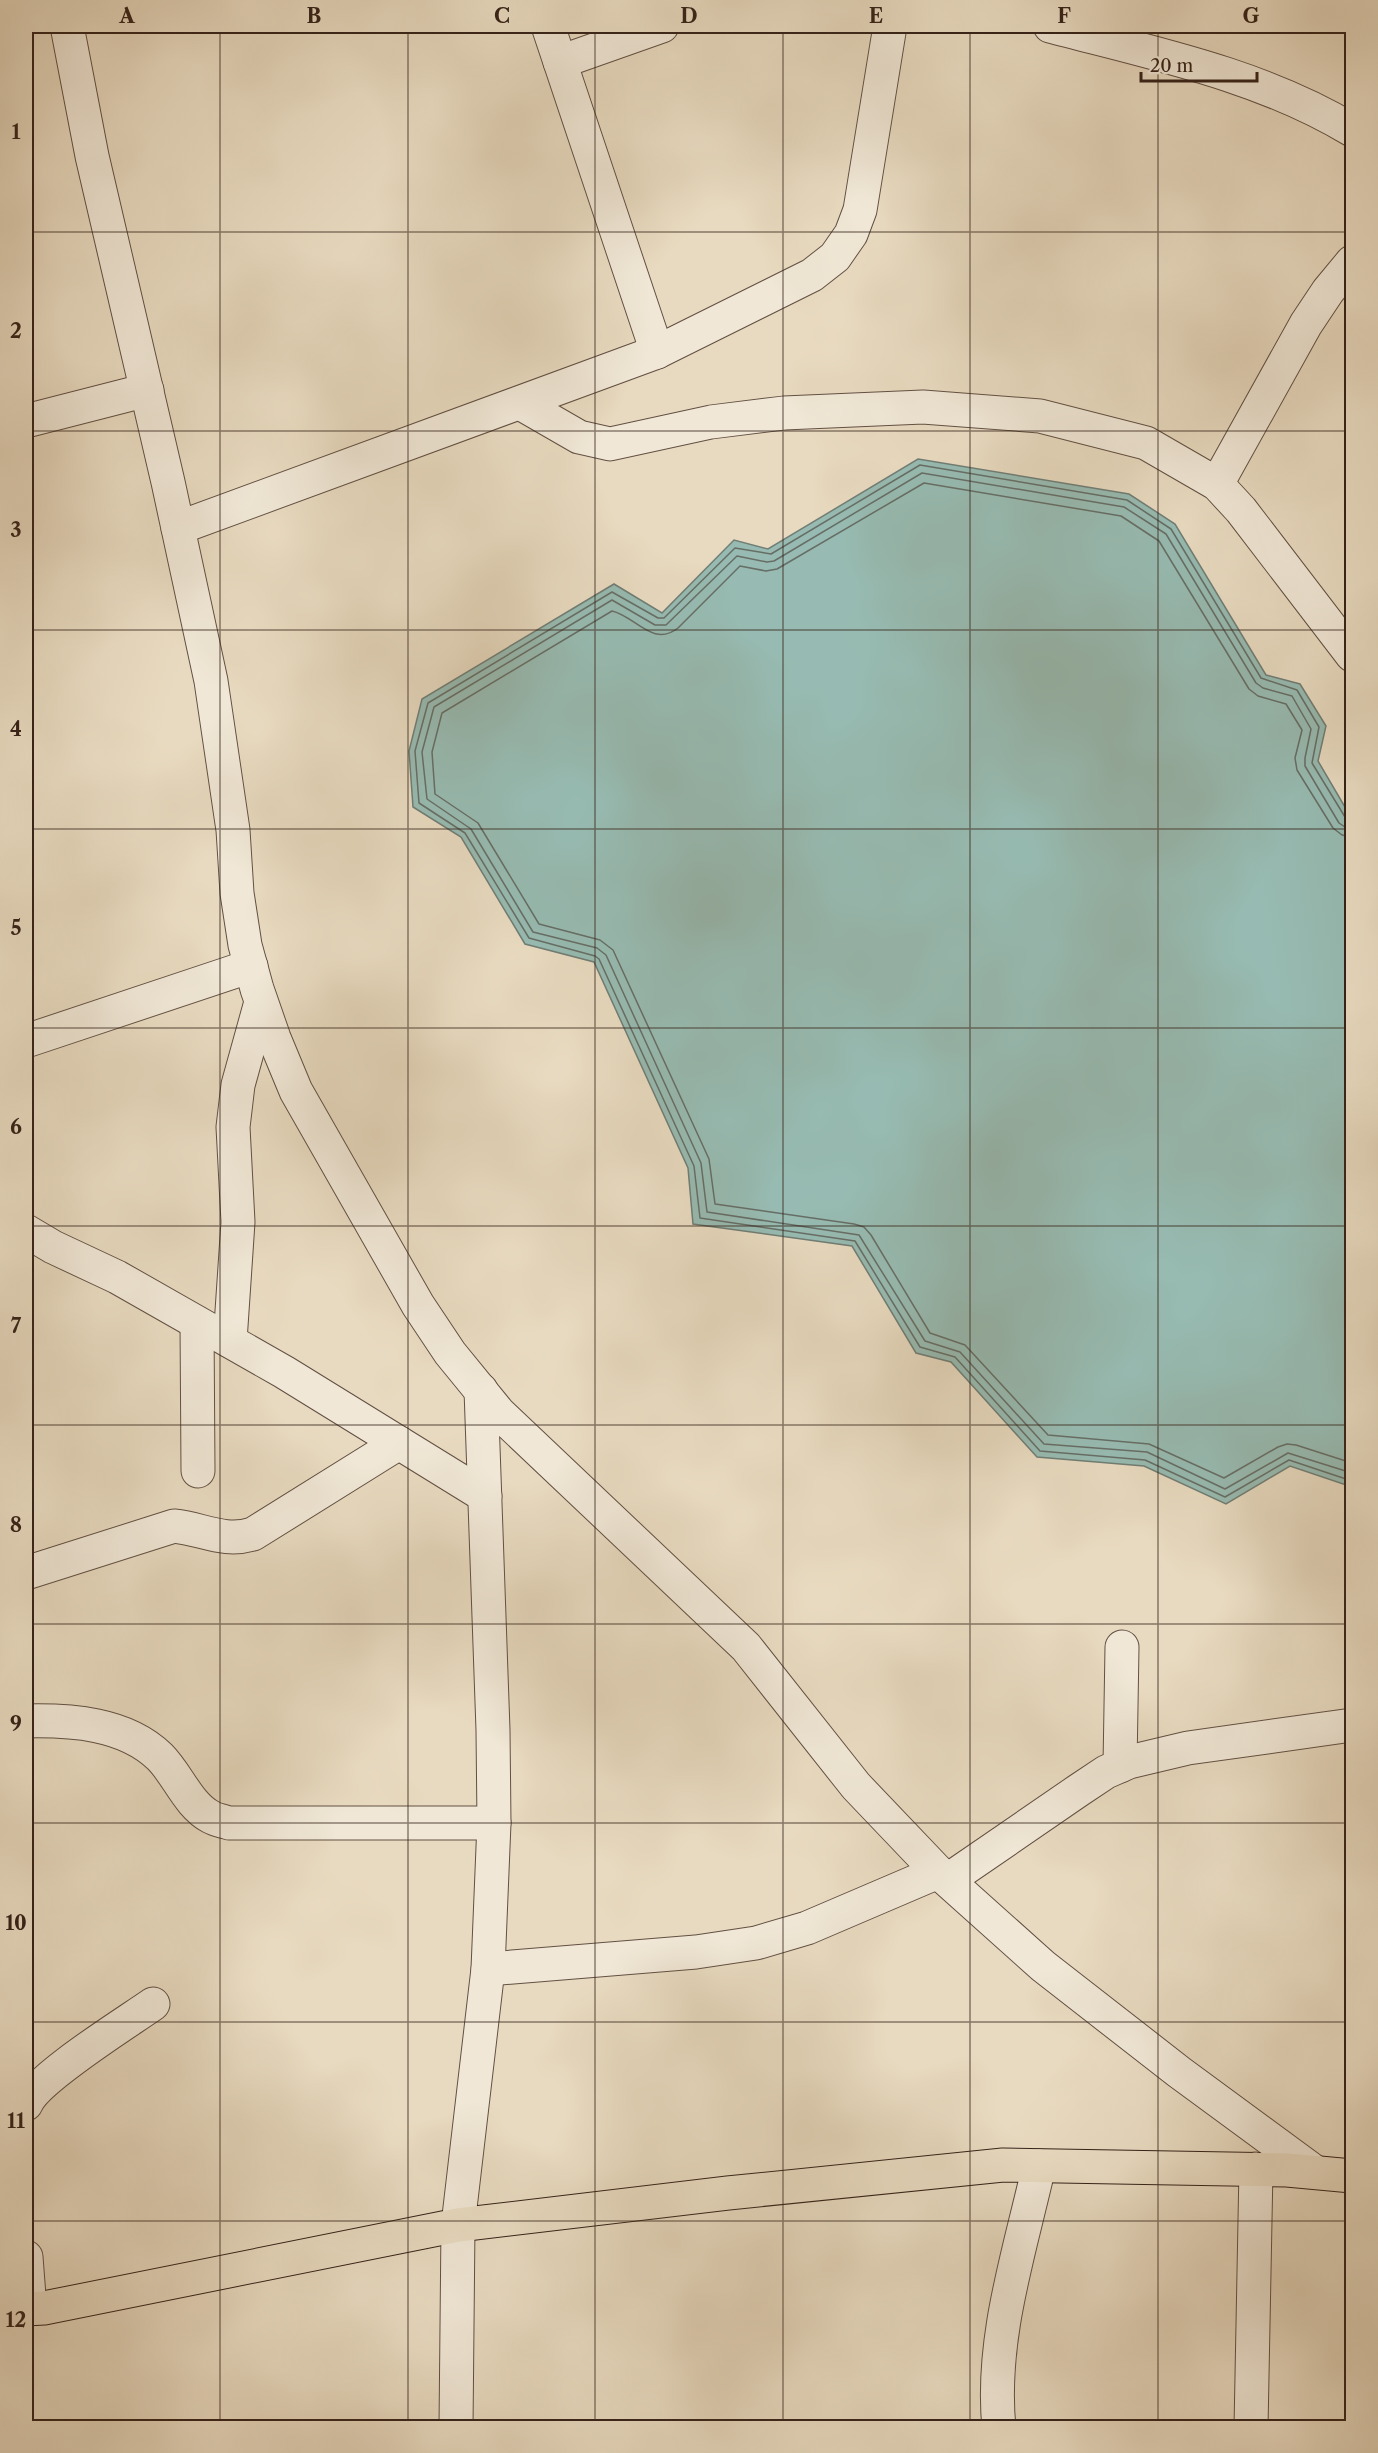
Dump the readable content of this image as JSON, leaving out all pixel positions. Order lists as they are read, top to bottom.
{
  "scale_bar": "20 m",
  "grid": {
    "columns": [
      "A",
      "B",
      "C",
      "D",
      "E",
      "F",
      "G"
    ],
    "rows": [
      "1",
      "2",
      "3",
      "4",
      "5",
      "6",
      "7",
      "8",
      "9",
      "10",
      "11",
      "12"
    ]
  }
}
